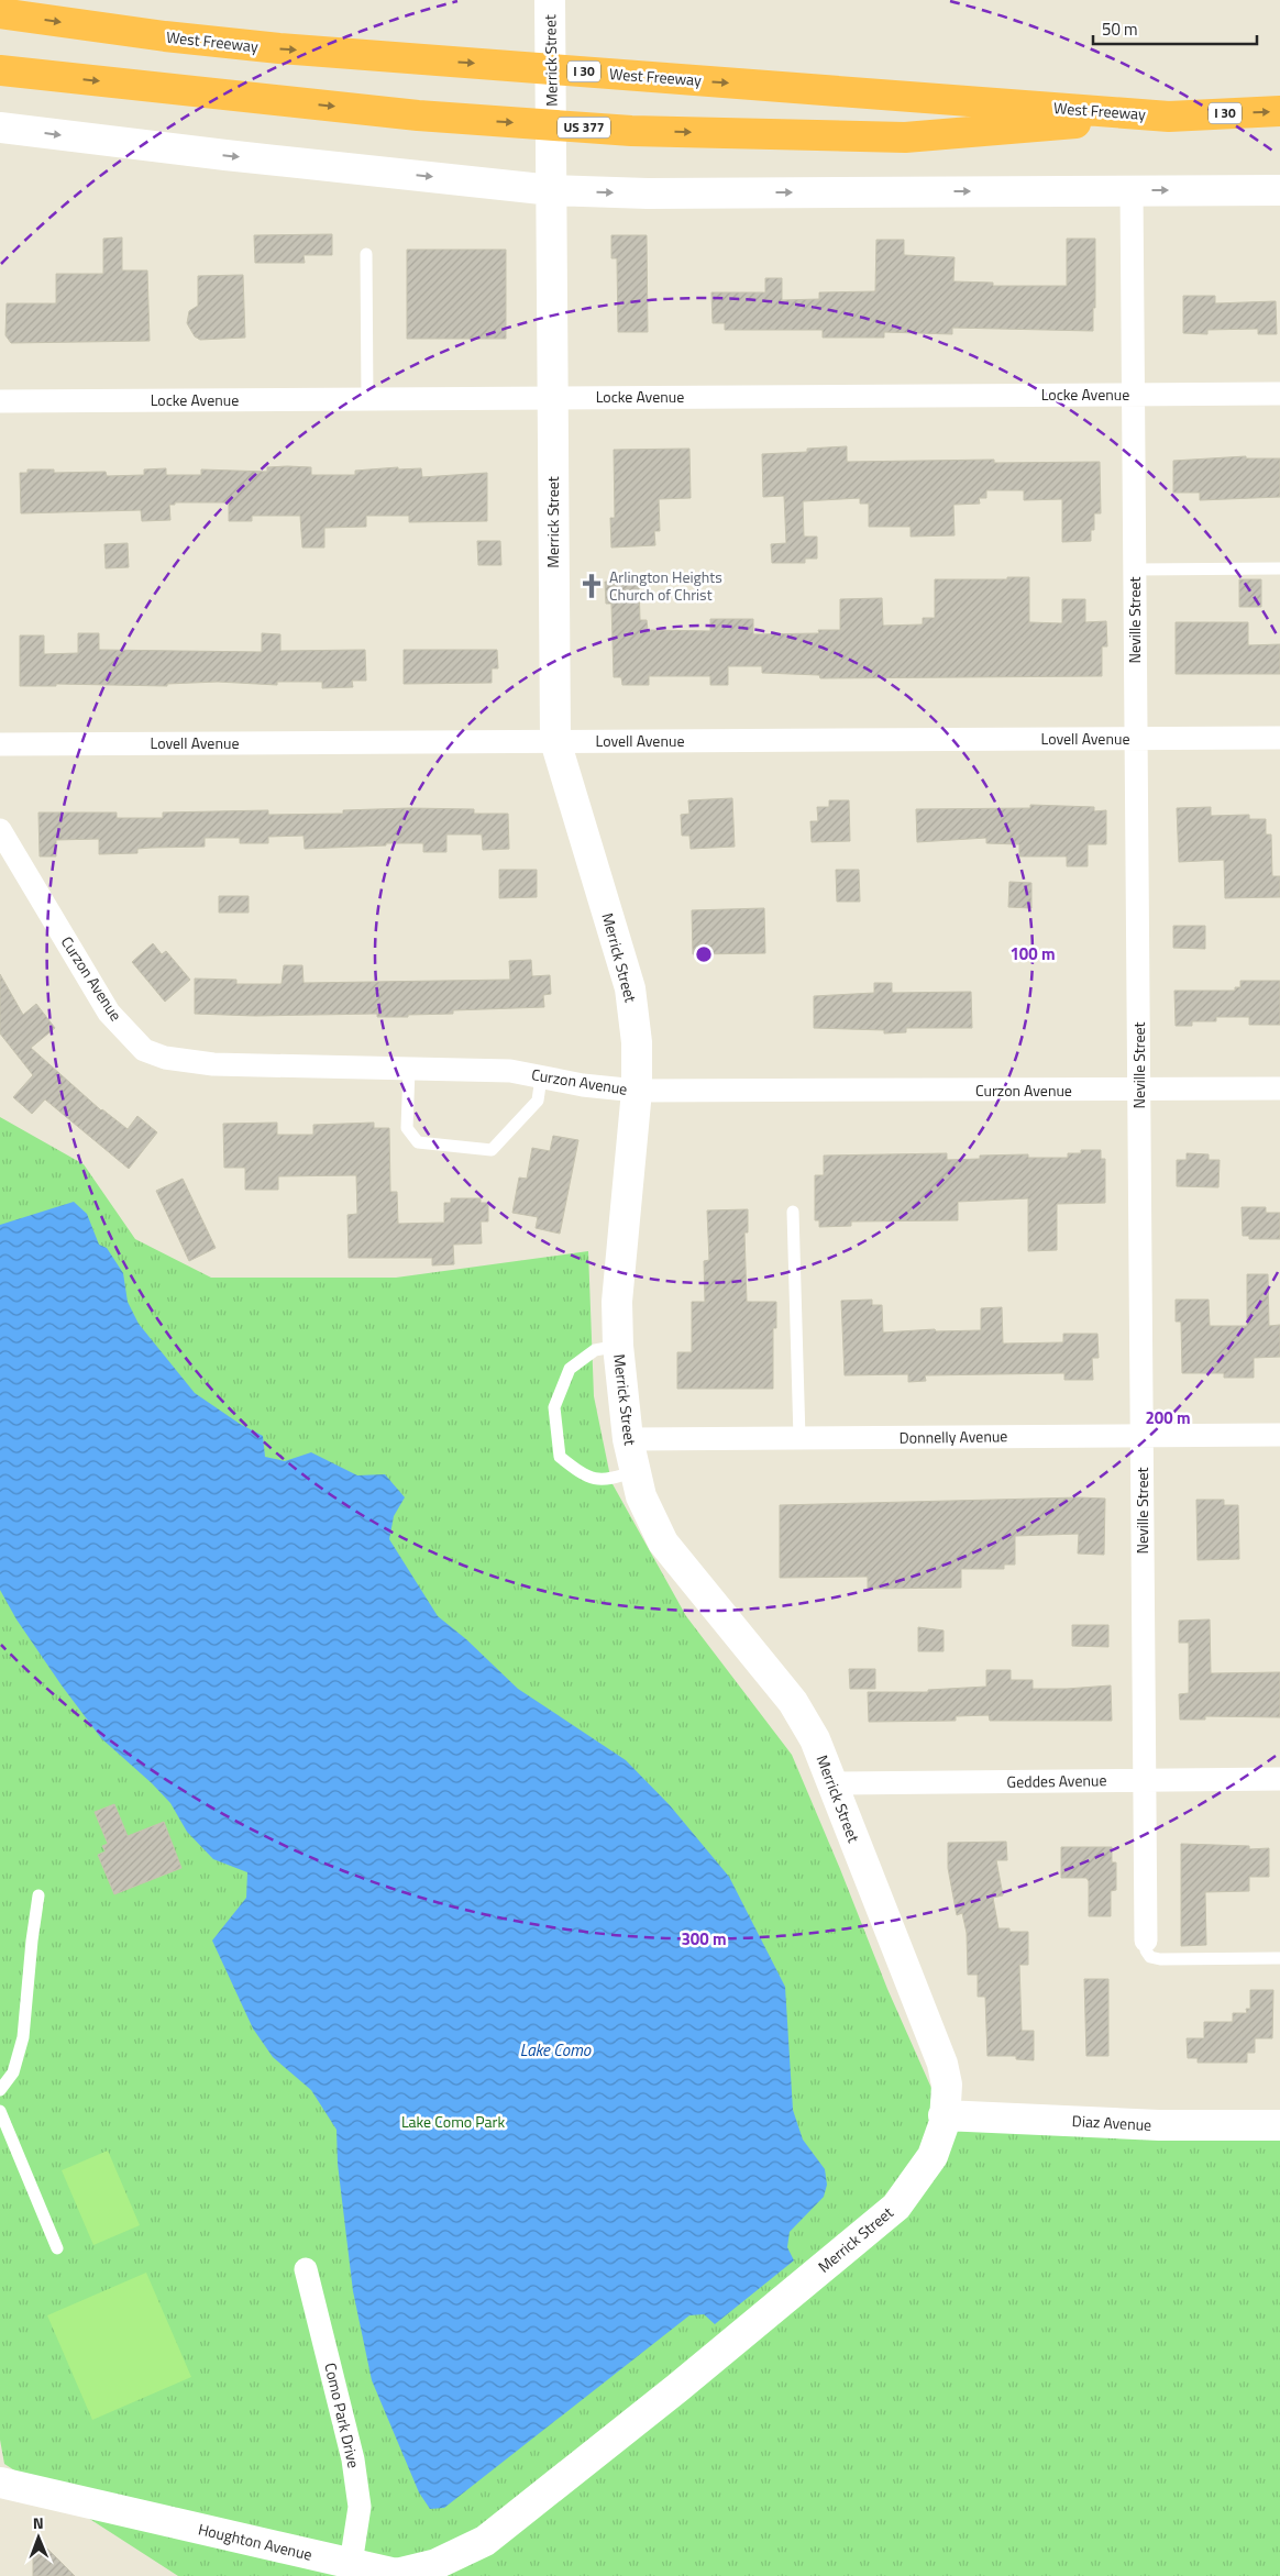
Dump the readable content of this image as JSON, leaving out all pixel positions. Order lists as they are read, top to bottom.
{
  "streets": {
    "highway": ["West Freeway", "I 30", "US 377"],
    "street": [
      "Merrick Street",
      "Locke Avenue",
      "Neville Street",
      "Lovell Avenue",
      "Curzon Avenue",
      "Donnelly Avenue",
      "Geddes Avenue",
      "Diaz Avenue",
      "Como Park Drive",
      "Houghton Avenue"
    ]
  },
  "crossings": [
    ["West Freeway", "US 377"],
    ["Merrick Street", "Locke Avenue"],
    ["Merrick Street", "Lovell Avenue"],
    ["Merrick Street", "Curzon Avenue"],
    ["Merrick Street", "Donnelly Avenue"],
    ["Merrick Street", "Geddes Avenue"],
    ["Merrick Street", "Diaz Avenue"],
    ["Merrick Street", "Houghton Avenue"],
    ["Locke Avenue", "Neville Street"],
    ["Neville Street", "Lovell Avenue"],
    ["Neville Street", "Curzon Avenue"],
    ["Neville Street", "Donnelly Avenue"],
    ["Neville Street", "Geddes Avenue"],
    ["Como Park Drive", "Houghton Avenue"]
  ],
  "water": ["Lake Como"],
  "parks": ["Lake Como Park"],
  "places": {
    "church": ["Arlington Heights Church of Christ"]
  },
  "scale_bar": "50 m",
  "north": "top",
  "rings": ["100 m", "200 m", "300 m"]
}
